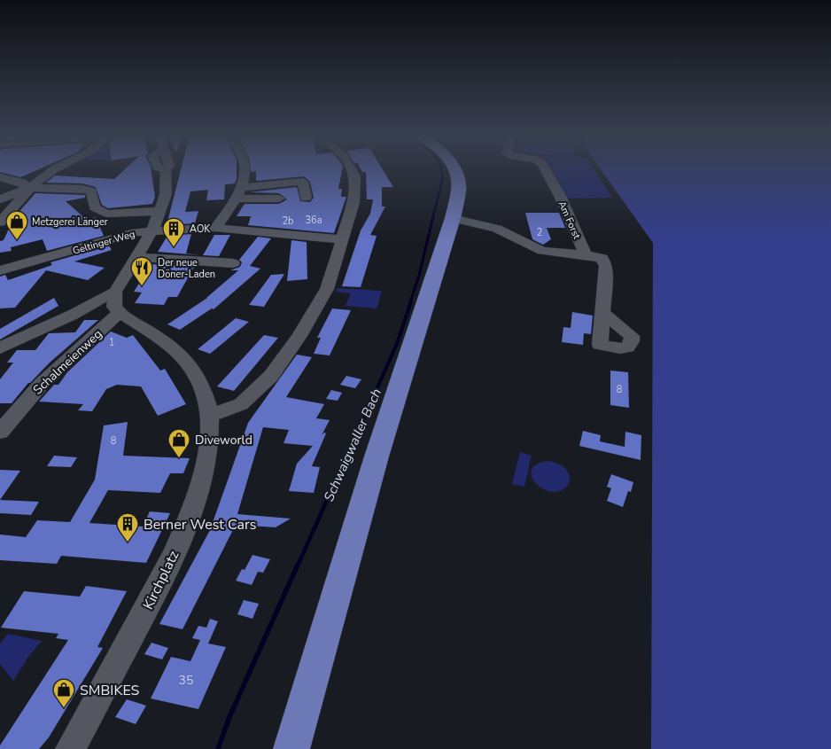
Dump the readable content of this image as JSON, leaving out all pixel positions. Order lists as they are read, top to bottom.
{
  "streets": {
    "street": [
      "Am Forst",
      "Geltinger Weg",
      "Schalmeienweg",
      "Kirchplatz"
    ]
  },
  "crossings": [
    ["Geltinger Weg", "Schalmeienweg"],
    ["Schalmeienweg", "Kirchplatz"]
  ],
  "water": ["Schwaigwaller Bach"],
  "places": {
    "shop": ["Metzgerei Länger", "Diveworld", "SMBIKES"],
    "building": ["AOK", "Berner West Cars"],
    "restaurant": ["Der neue Döner-Laden"]
  },
  "house_numbers": [
    "36a",
    "2b",
    "2",
    "1",
    "8",
    "8",
    "35"
  ]
}
